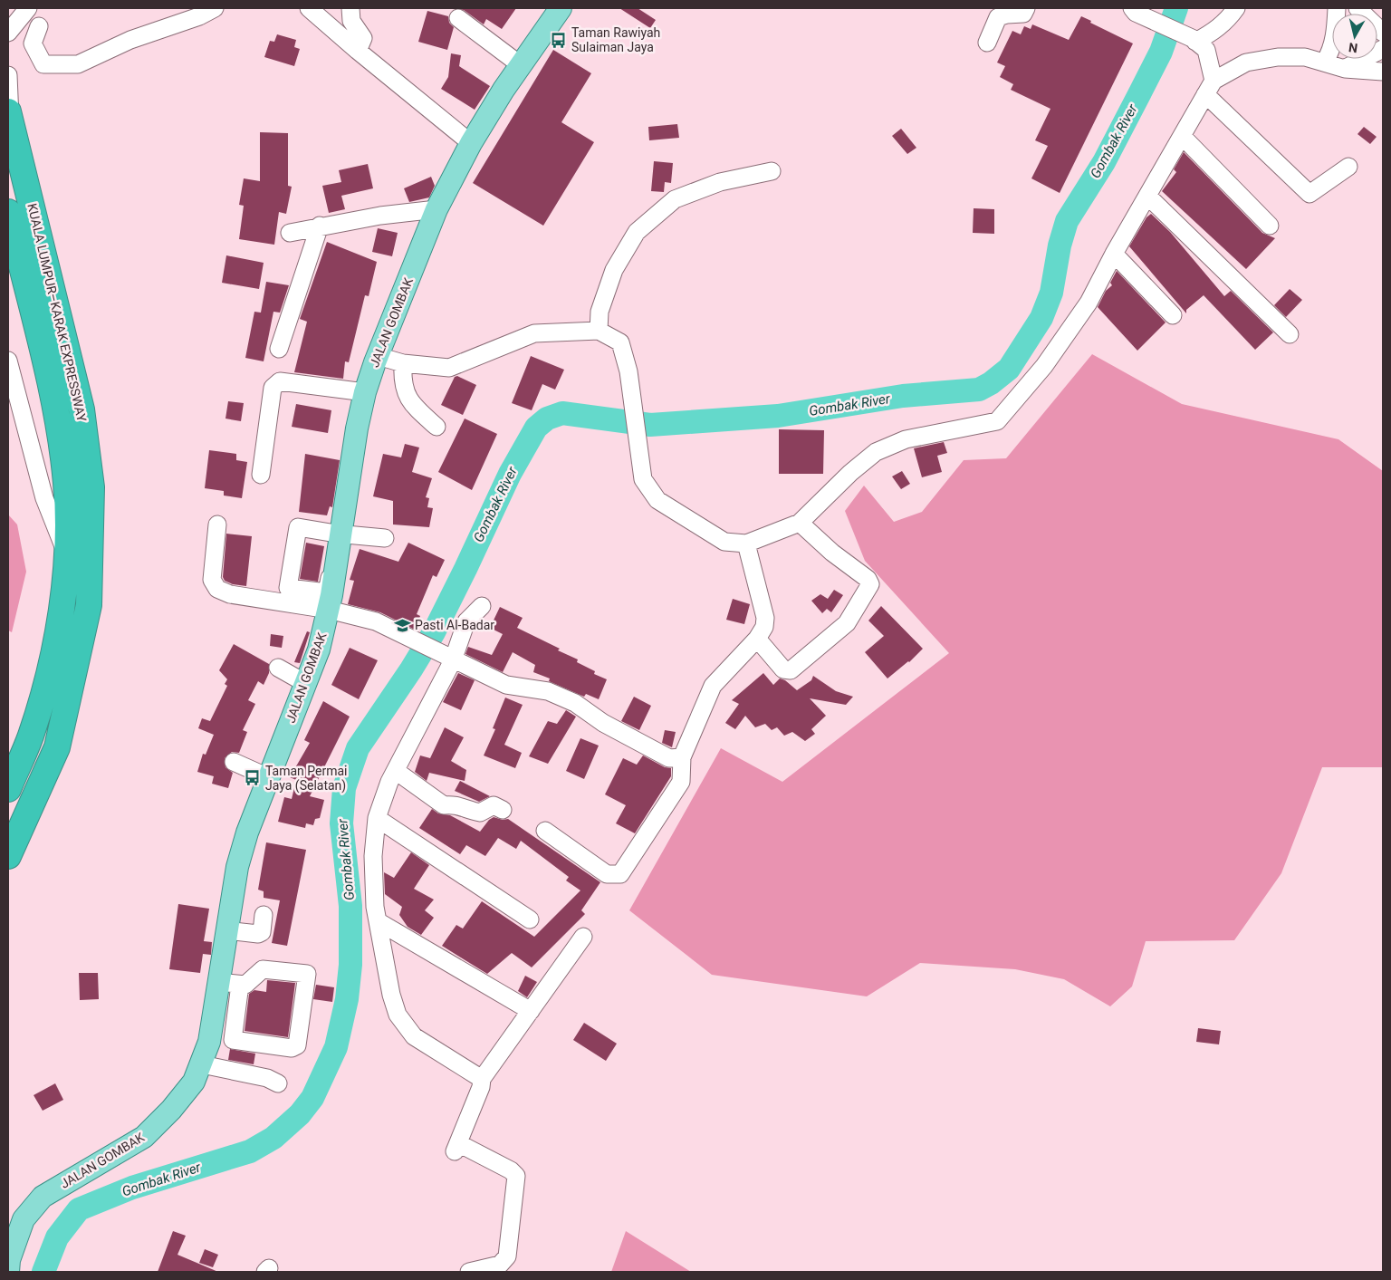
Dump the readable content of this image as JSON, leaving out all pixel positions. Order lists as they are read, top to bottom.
{
  "streets": {
    "highway": ["KUALA LUMPUR–KARAK EXPRESSWAY"],
    "main road": ["JALAN GOMBAK"]
  },
  "water": ["Gombak River"],
  "places": {
    "bus stop": ["Taman Rawiyah Sulaiman Jaya", "Taman Permai Jaya (Selatan)"],
    "school or university": ["Pasti Al-Badar"]
  },
  "north": "bottom"
}
